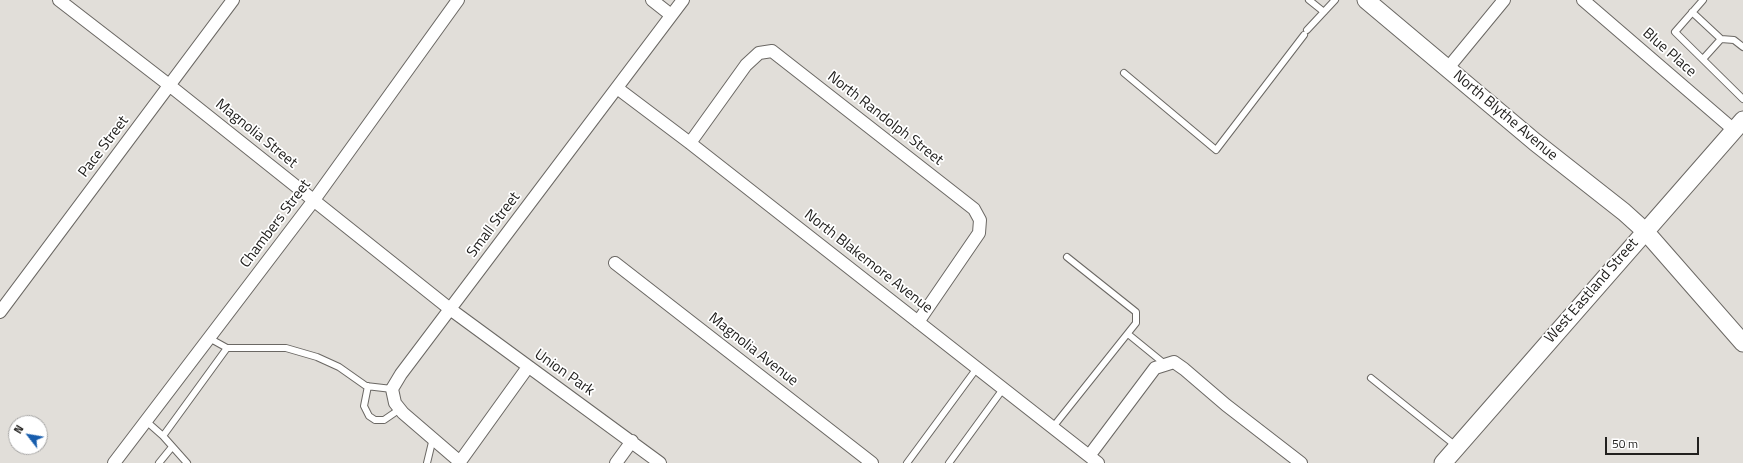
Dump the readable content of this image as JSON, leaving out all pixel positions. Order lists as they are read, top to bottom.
{
  "streets": {
    "street": [
      "Blue Place",
      "North Blythe Avenue",
      "North Randolph Street",
      "Magnolia Street",
      "Pace Street",
      "Chambers Street",
      "Small Street",
      "North Blakemore Avenue",
      "West Eastland Street",
      "Magnolia Avenue",
      "Union Park"
    ]
  },
  "crossings": [
    ["Blue Place", "West Eastland Street"],
    ["North Blythe Avenue", "West Eastland Street"],
    ["North Randolph Street", "North Blakemore Avenue"],
    ["Magnolia Street", "Pace Street"],
    ["Magnolia Street", "Chambers Street"],
    ["Magnolia Street", "Small Street"],
    ["Magnolia Street", "Union Park"],
    ["Small Street", "North Blakemore Avenue"],
    ["Small Street", "Union Park"]
  ],
  "scale_bar": "50 m",
  "north": "top left"
}
